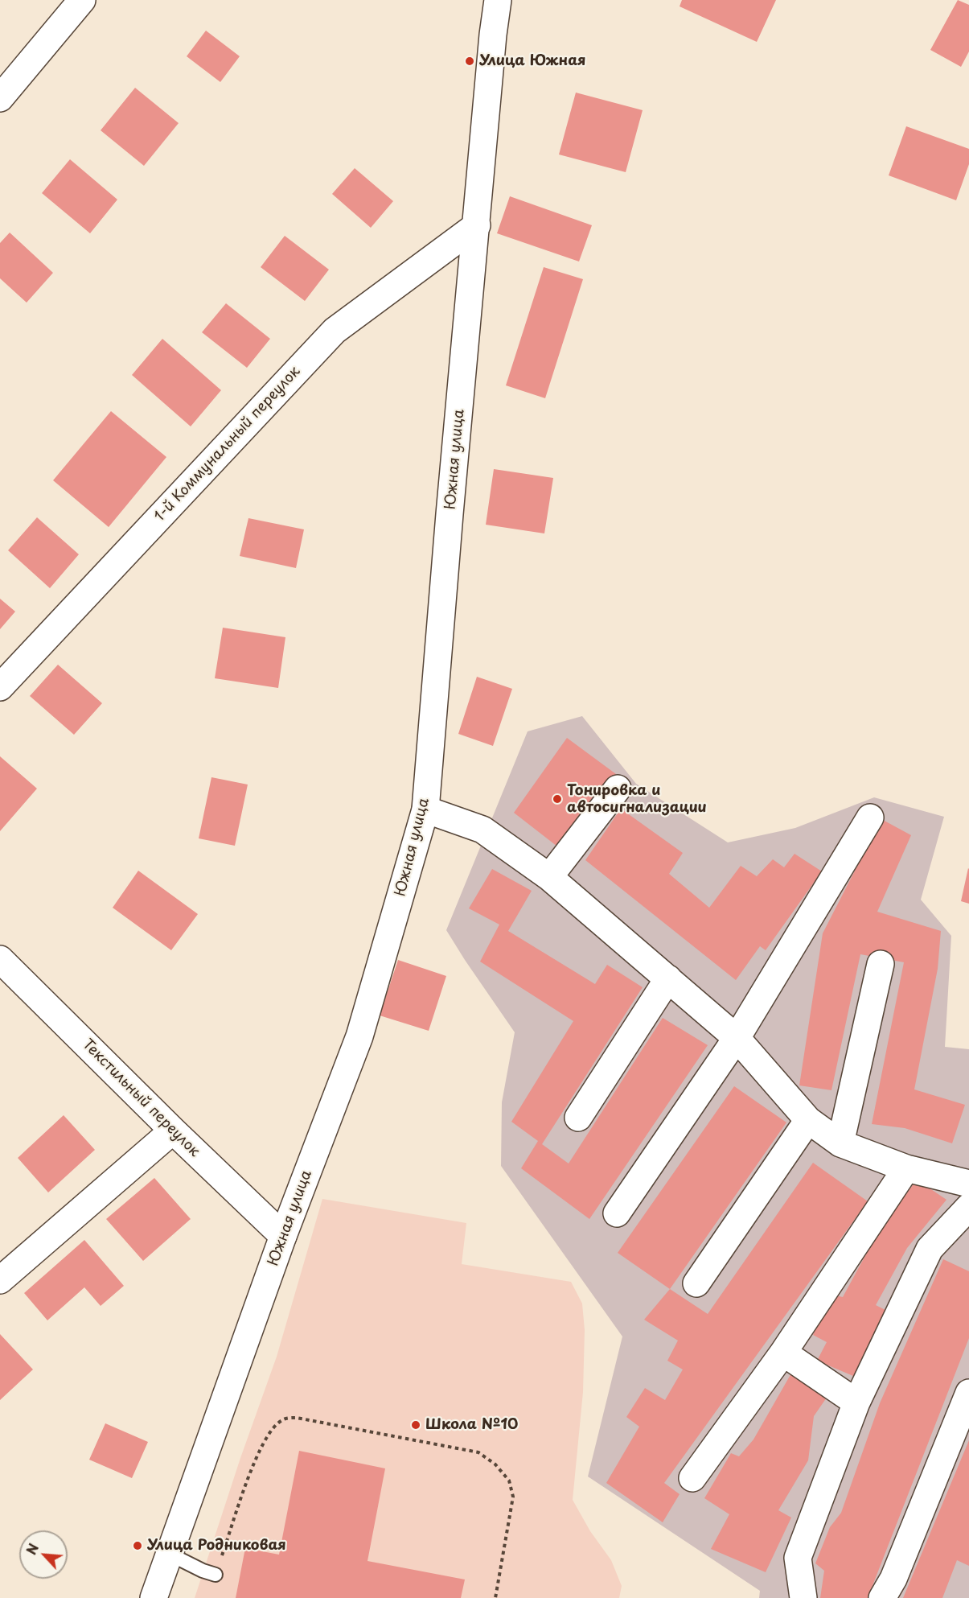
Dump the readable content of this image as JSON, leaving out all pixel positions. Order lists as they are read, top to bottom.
{
  "streets": {
    "street": ["1-й Коммунальный переулок", "Южная улица", "Текстильный переулок"]
  },
  "crossings": [
    ["1-й Коммунальный переулок", "Южная улица"],
    ["Южная улица", "Текстильный переулок"]
  ],
  "places": [
    "Улица Южная",
    "Тонировка и автосигнализации",
    "Школа №10",
    "Улица Родниковая"
  ],
  "north": "top left"
}
